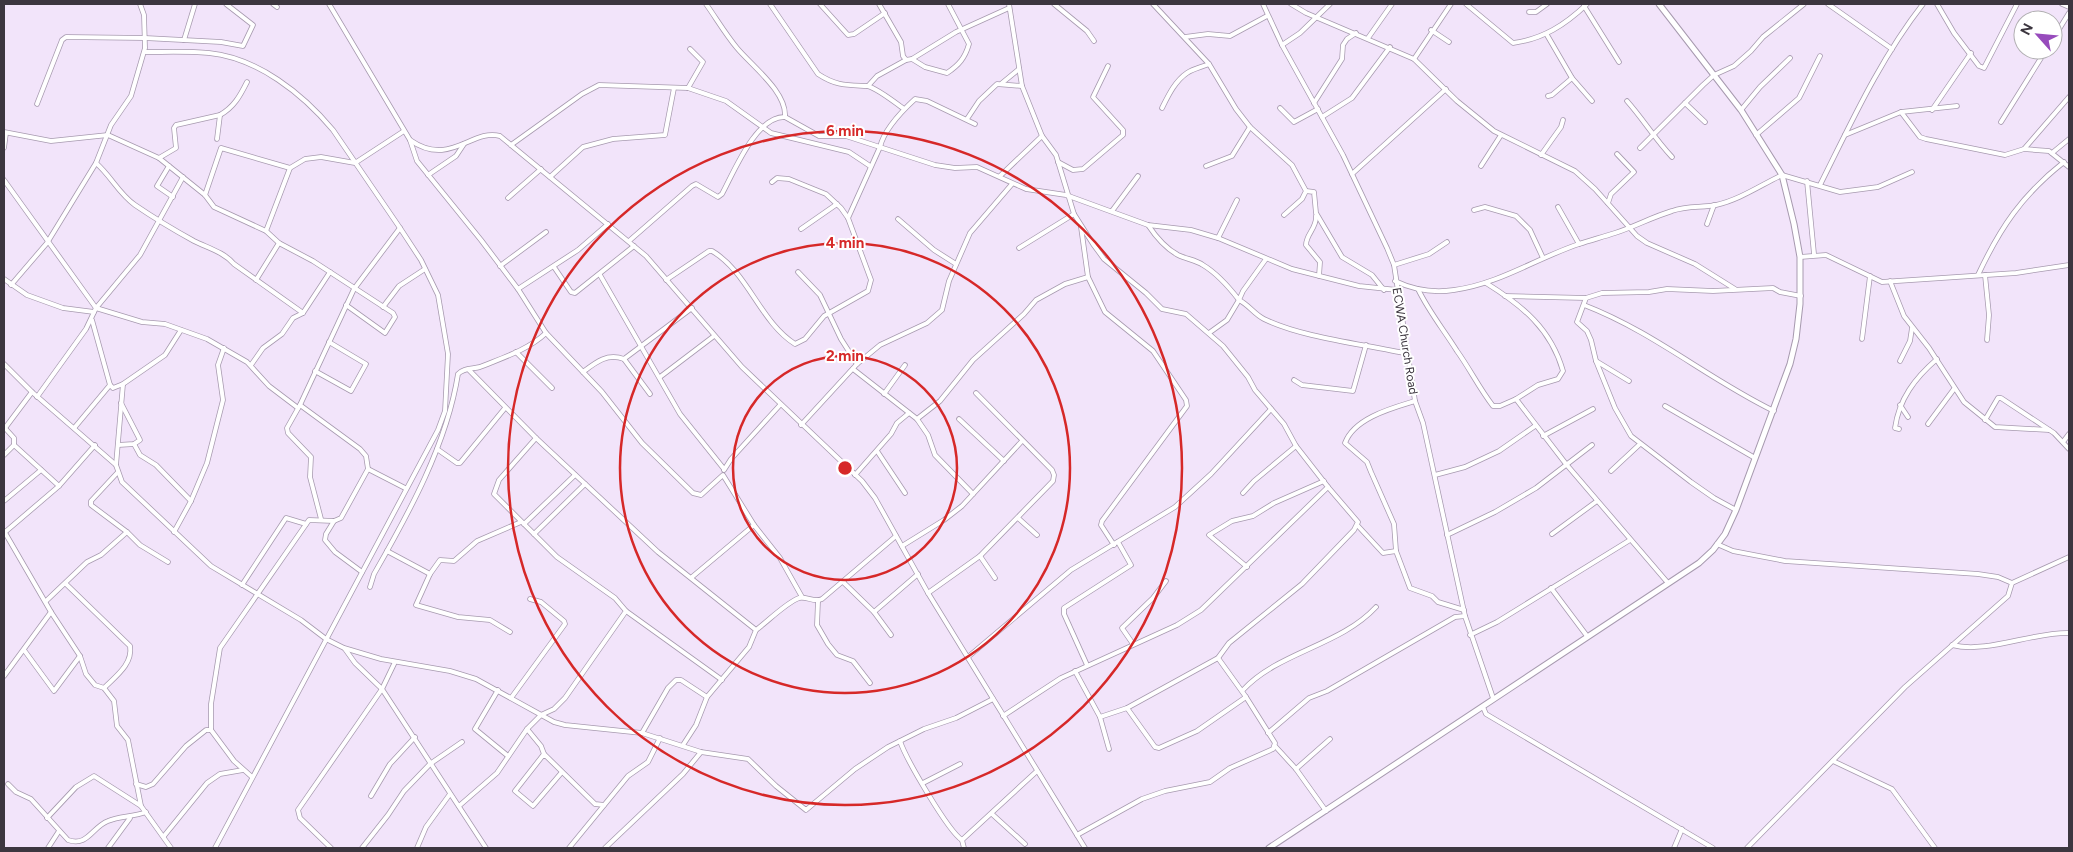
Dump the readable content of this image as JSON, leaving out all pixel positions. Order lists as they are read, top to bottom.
{
  "streets": {
    "street": ["ECWA Church Road"]
  },
  "north": "top left",
  "rings": ["6 min", "4 min", "2 min"]
}
